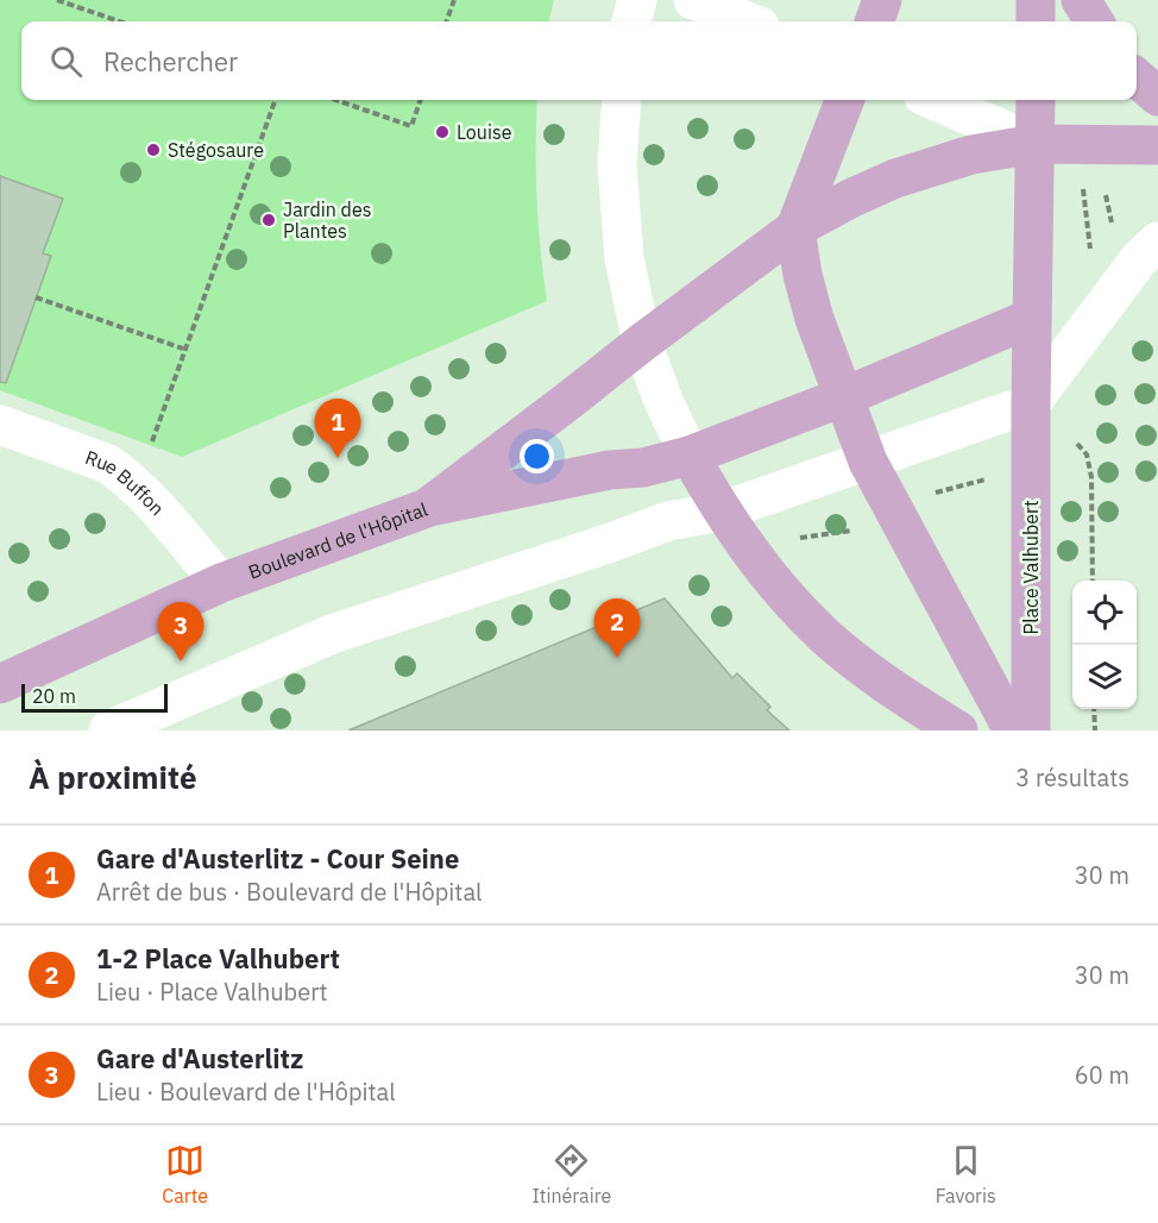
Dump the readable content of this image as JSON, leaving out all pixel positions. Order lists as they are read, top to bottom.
{
  "streets": {
    "main road": ["Boulevard de l'Hôpital", "Place Valhubert"],
    "street": ["Rue Buffon"]
  },
  "crossings": [
    ["Rue Buffon", "Boulevard de l'Hôpital"]
  ],
  "places": ["Louise", "Stégosaure", "Jardin des Plantes"],
  "scale_bar": "20 m",
  "page": {
    "search": "Rechercher",
    "pins": ["1", "2", "3"],
    "scale": "20 m",
    "heading": ["À proximité", "3 résultats"],
    "list": [
      {
        "mark": "1",
        "name": "Gare d'Austerlitz - Cour Seine",
        "note": "Arrêt de bus · Boulevard de l'Hôpital",
        "value": "30 m"
      },
      {
        "mark": "2",
        "name": "1-2 Place Valhubert",
        "note": "Lieu · Place Valhubert",
        "value": "30 m"
      },
      {
        "mark": "3",
        "name": "Gare d'Austerlitz",
        "note": "Lieu · Boulevard de l'Hôpital",
        "value": "60 m"
      }
    ],
    "nav": ["Carte", "Itinéraire", "Favoris"]
  }
}
